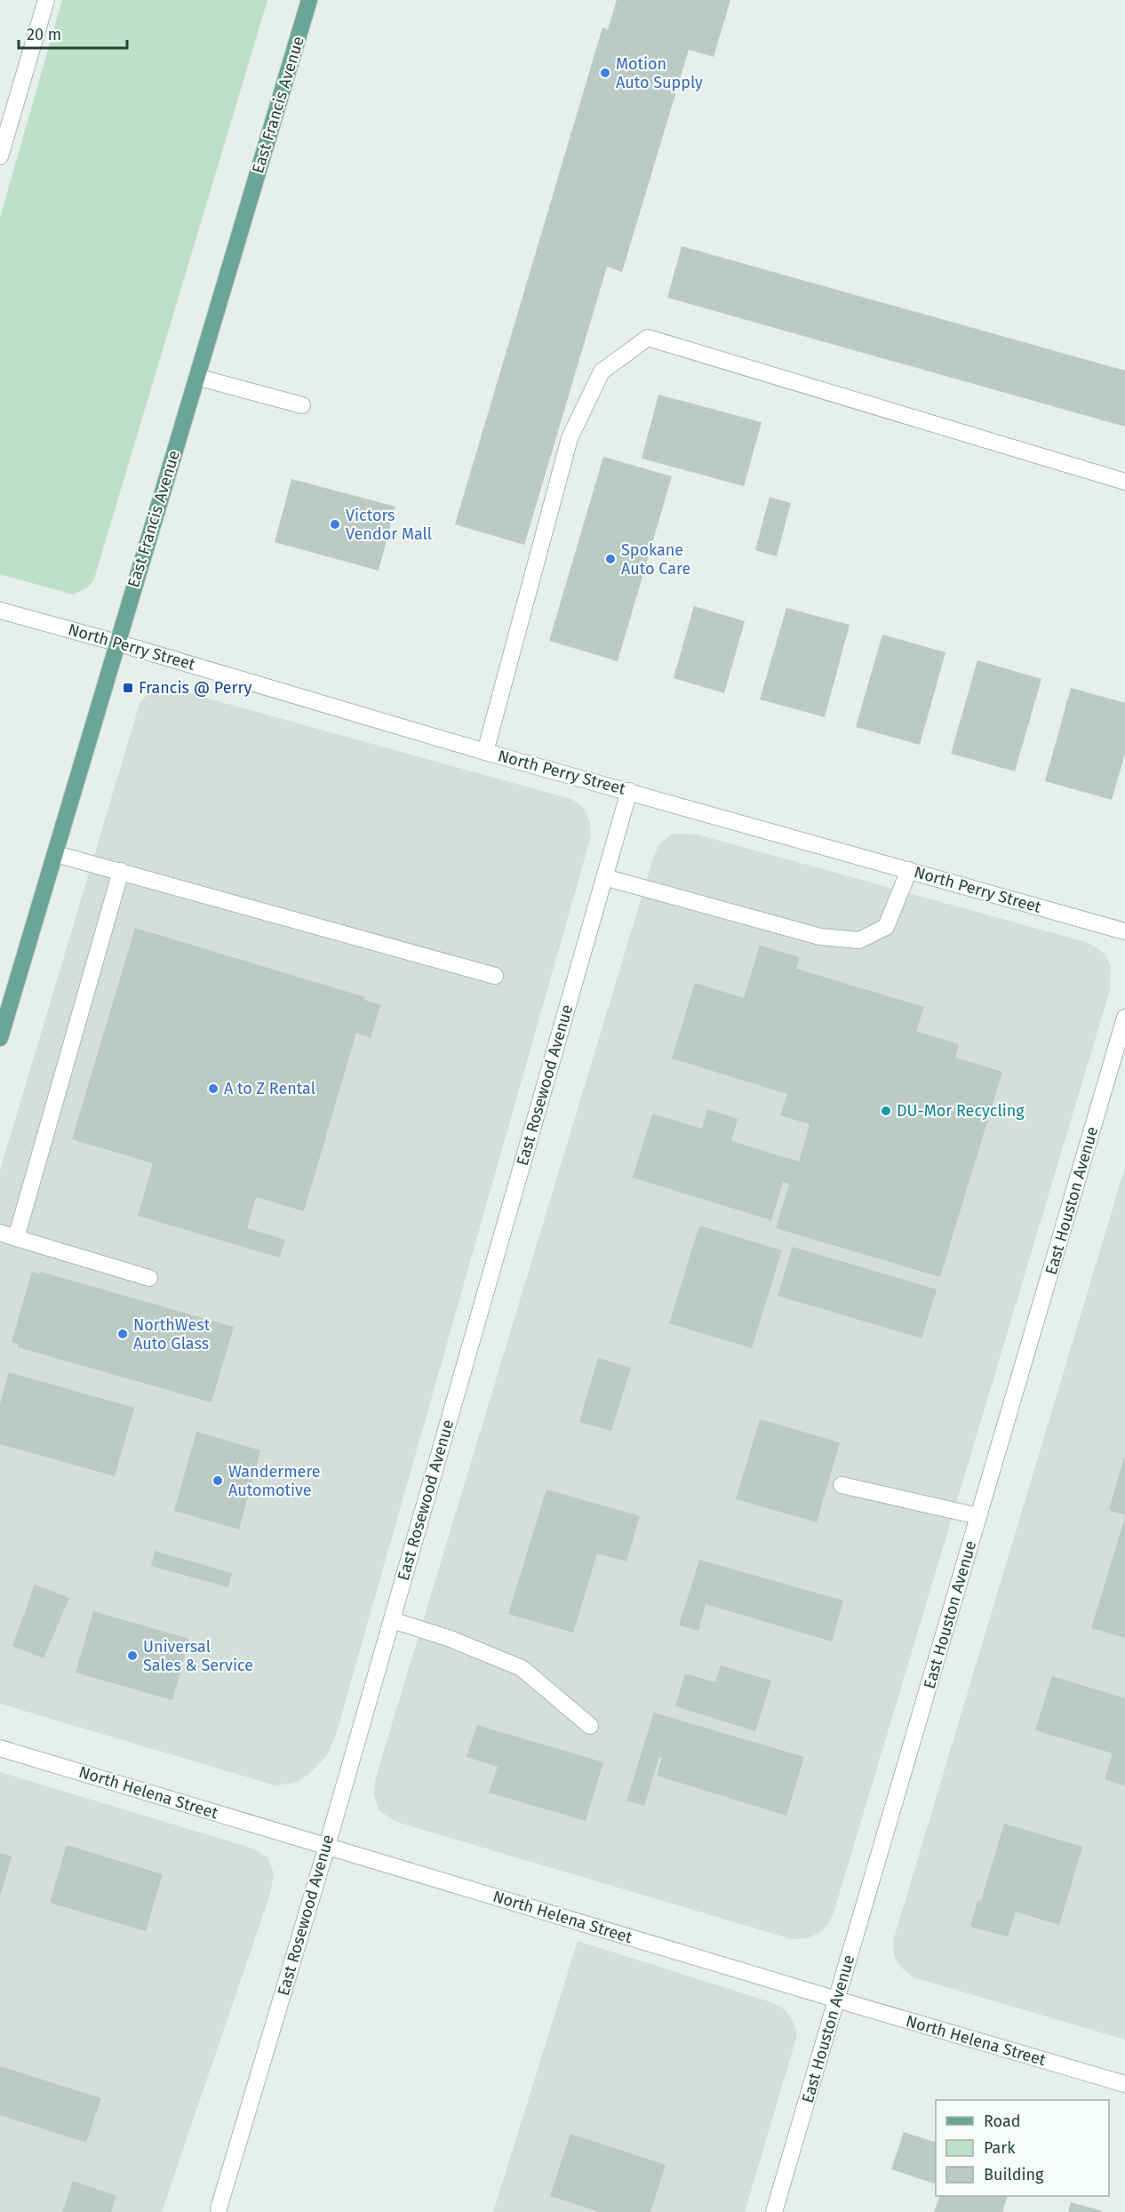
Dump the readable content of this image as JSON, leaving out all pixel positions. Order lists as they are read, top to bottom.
{
  "streets": {
    "main road": ["East Francis Avenue"],
    "street": [
      "North Perry Street",
      "East Rosewood Avenue",
      "East Houston Avenue",
      "North Helena Street"
    ]
  },
  "crossings": [
    ["East Francis Avenue", "North Perry Street"],
    ["North Perry Street", "East Rosewood Avenue"],
    ["East Rosewood Avenue", "North Helena Street"],
    ["East Houston Avenue", "North Helena Street"]
  ],
  "places": {
    "other": [
      "Motion Auto Supply",
      "Victors Vendor Mall",
      "Spokane Auto Care",
      "A to Z Rental",
      "DU-Mor Recycling",
      "NorthWest Auto Glass",
      "Wandermere Automotive",
      "Universal Sales & Service"
    ],
    "transit": ["Francis @ Perry"]
  },
  "legend": ["Road", "Park", "Building"],
  "scale_bar": "20 m"
}
